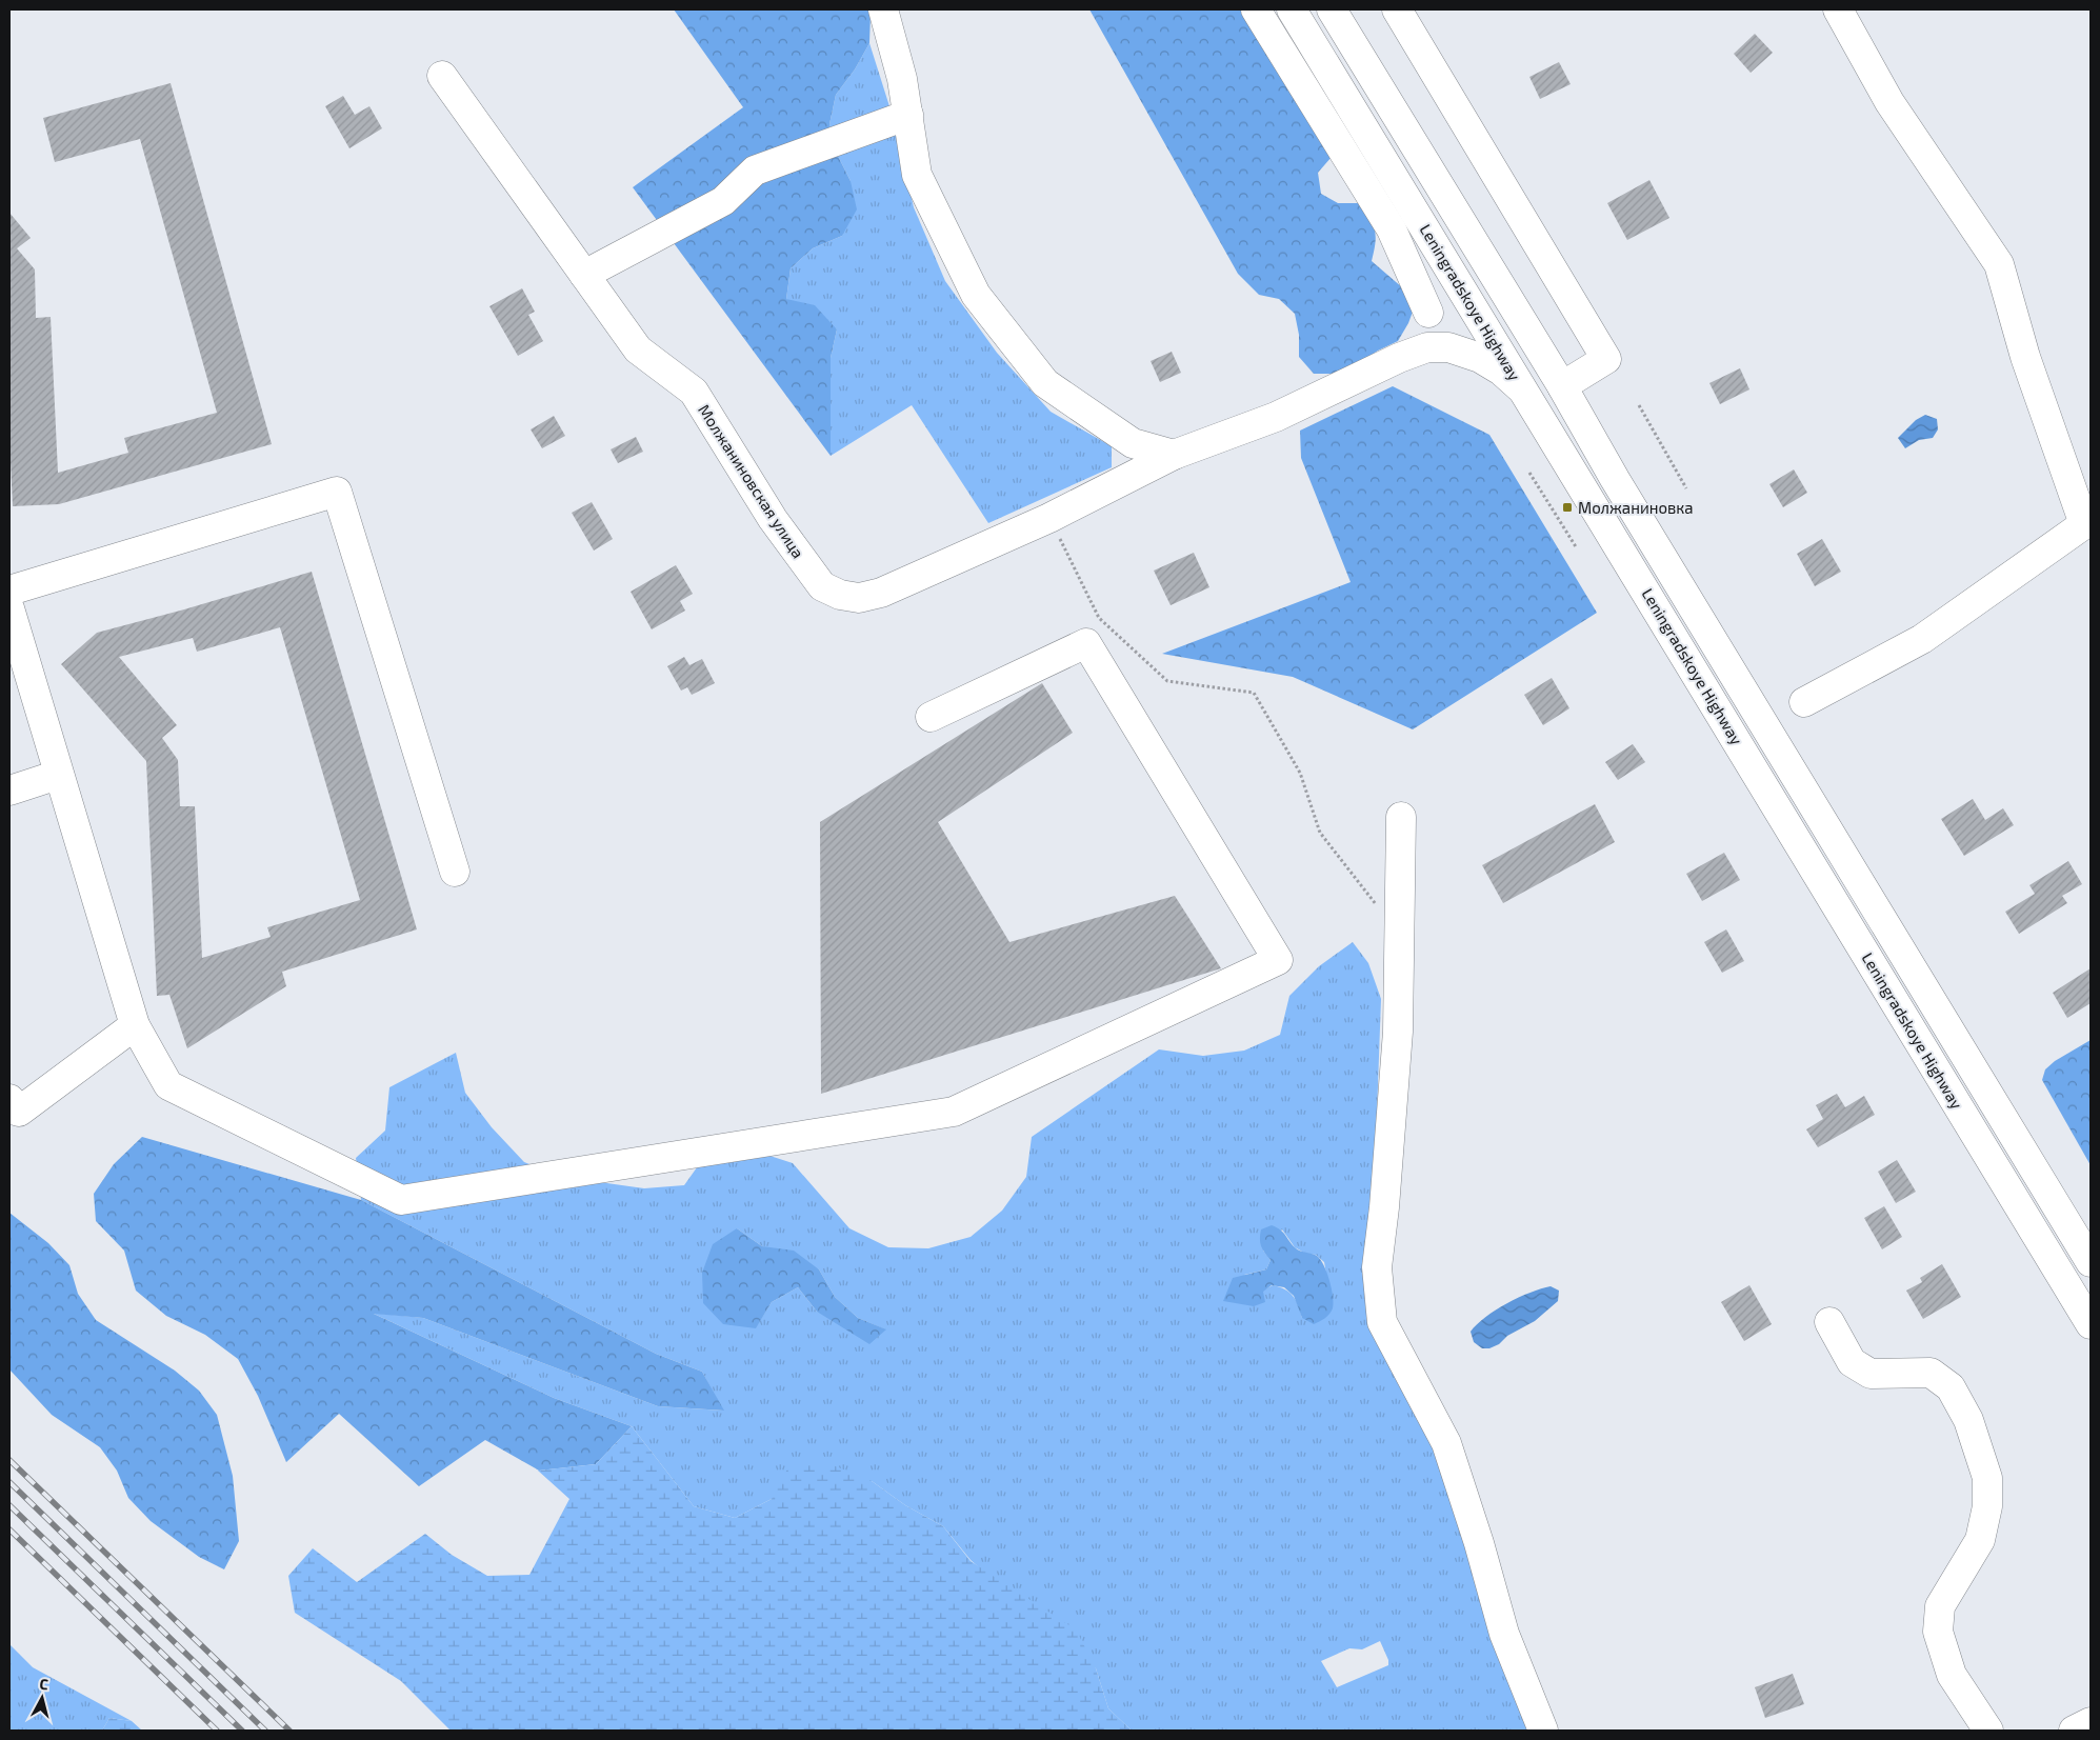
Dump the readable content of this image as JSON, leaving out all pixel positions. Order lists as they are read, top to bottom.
{
  "streets": {
    "main road": ["Leningradskoye Highway", "Молжаниновская улица"]
  },
  "crossings": [
    ["Leningradskoye Highway", "Молжаниновская улица"]
  ],
  "places": {
    "transit": ["Молжаниновка"]
  },
  "north": "top"
}
